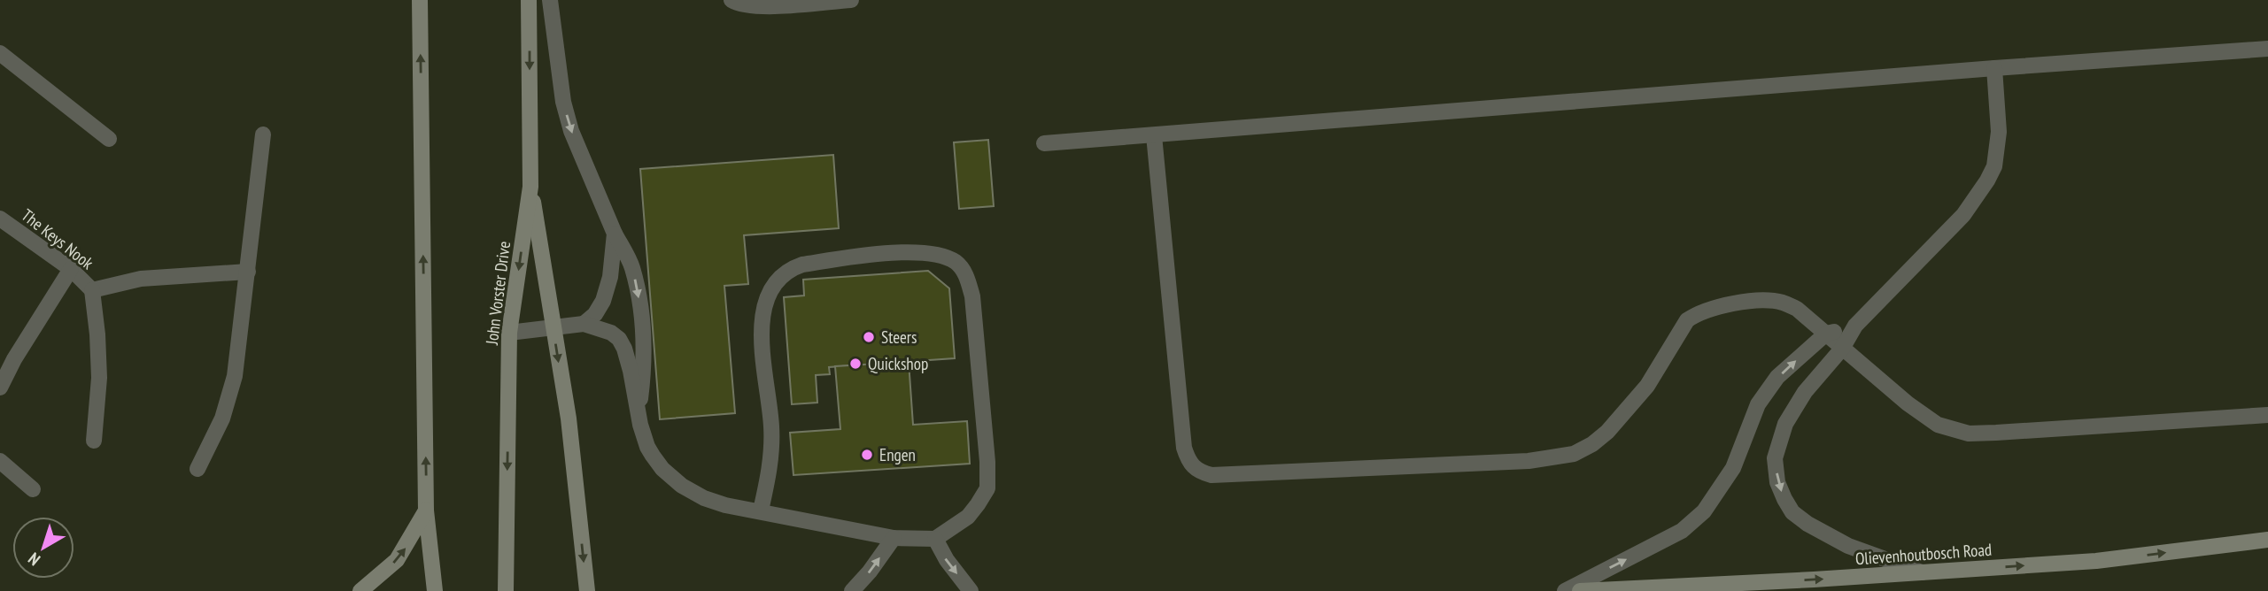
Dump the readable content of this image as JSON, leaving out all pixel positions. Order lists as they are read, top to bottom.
{
  "streets": {
    "main road": ["John Vorster Drive", "Olievenhoutbosch Road"],
    "street": ["The Keys Nook"]
  },
  "one_way": ["Olievenhoutbosch Road"],
  "places": ["Steers", "Quickshop", "Engen"],
  "north": "bottom left"
}
